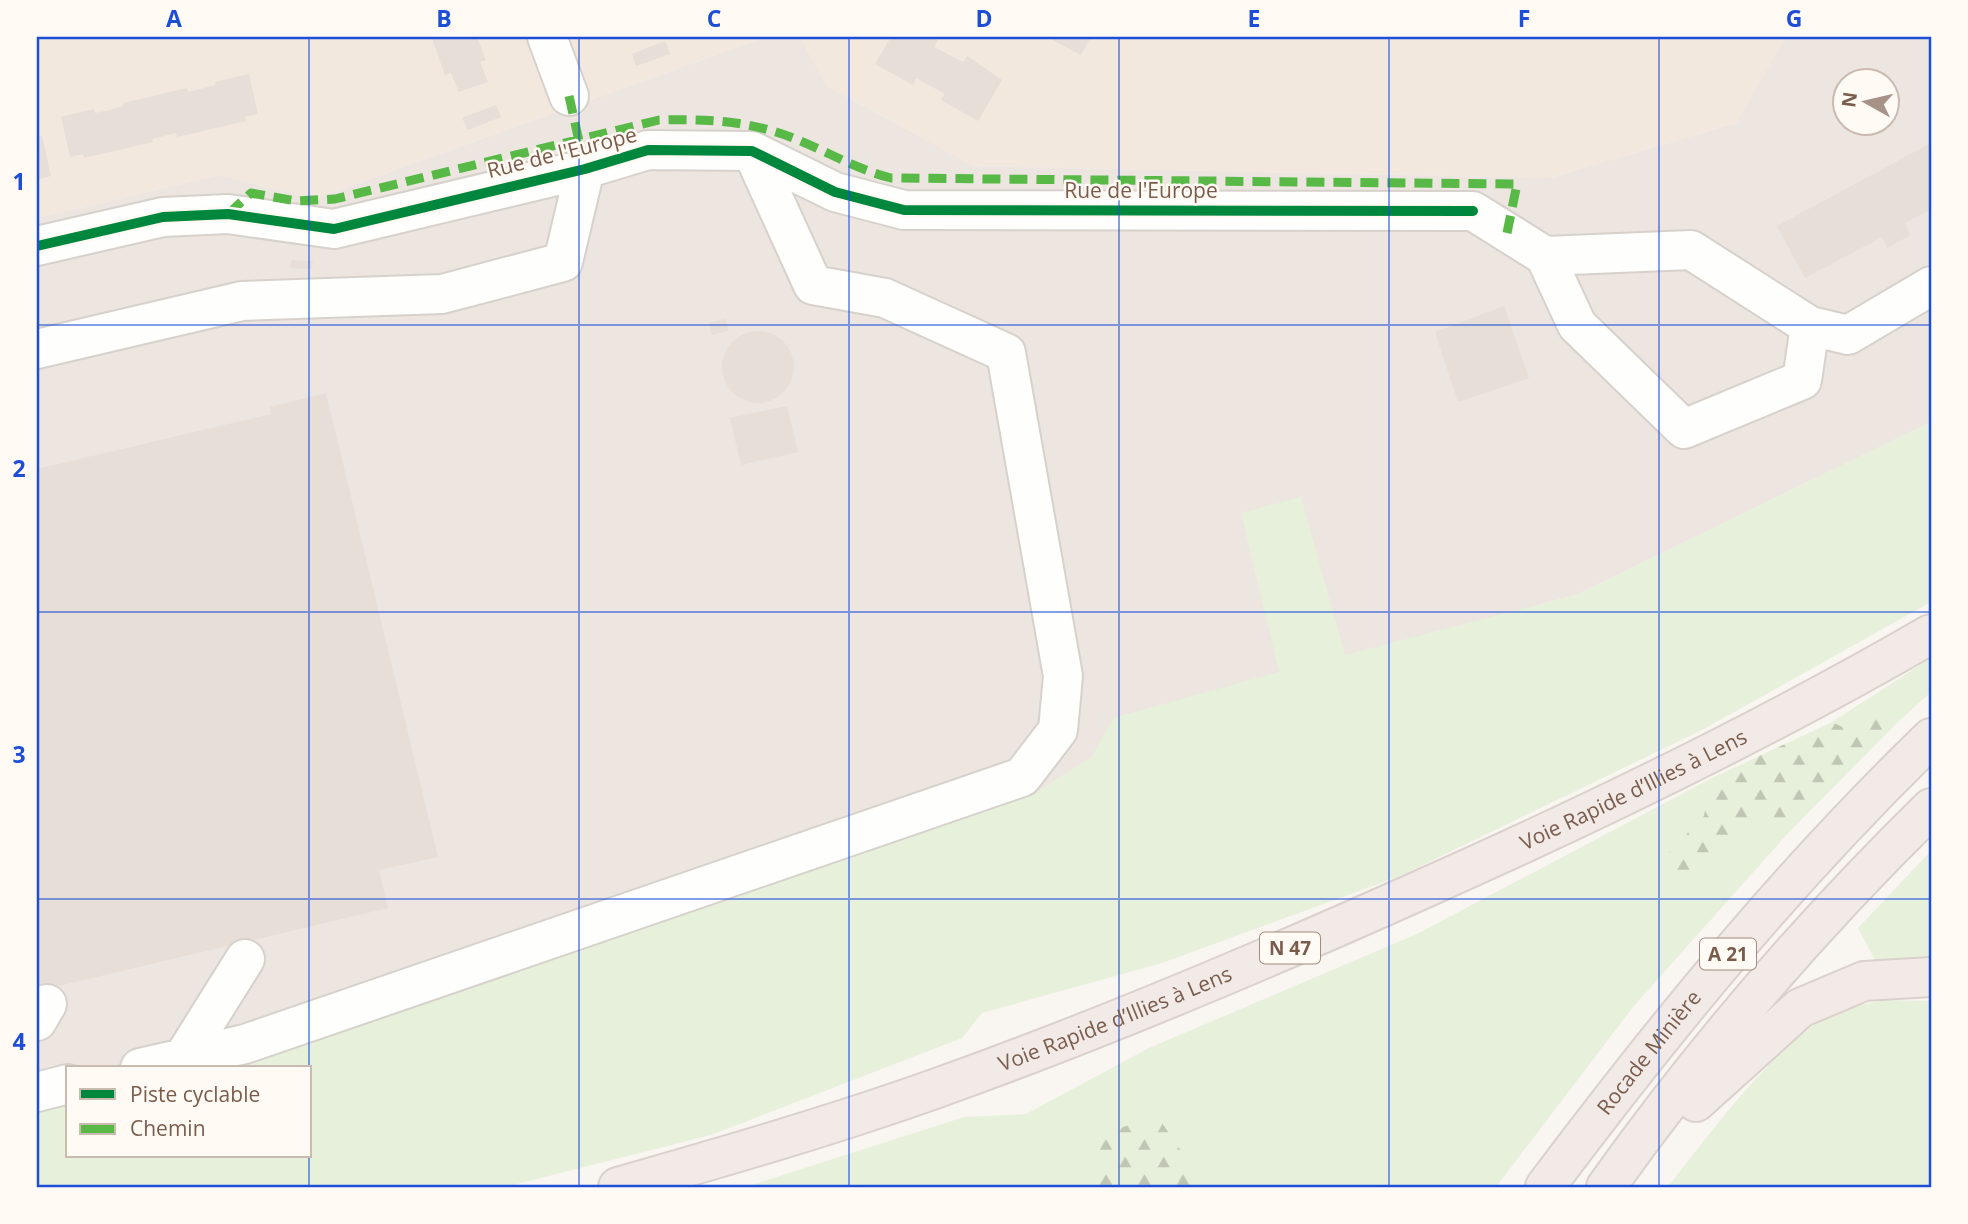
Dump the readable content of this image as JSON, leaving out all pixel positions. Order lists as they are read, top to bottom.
{
  "streets": {
    "highway": [
      "Voie Rapide d’Illies à Lens",
      "N 47",
      "A 21",
      "Rocade Minière"
    ],
    "street": ["Rue de l'Europe"]
  },
  "legend": ["Piste cyclable", "Chemin"],
  "north": "left",
  "grid": {
    "columns": [
      "A",
      "B",
      "C",
      "D",
      "E",
      "F",
      "G"
    ],
    "rows": [
      "1",
      "2",
      "3",
      "4"
    ]
  }
}
